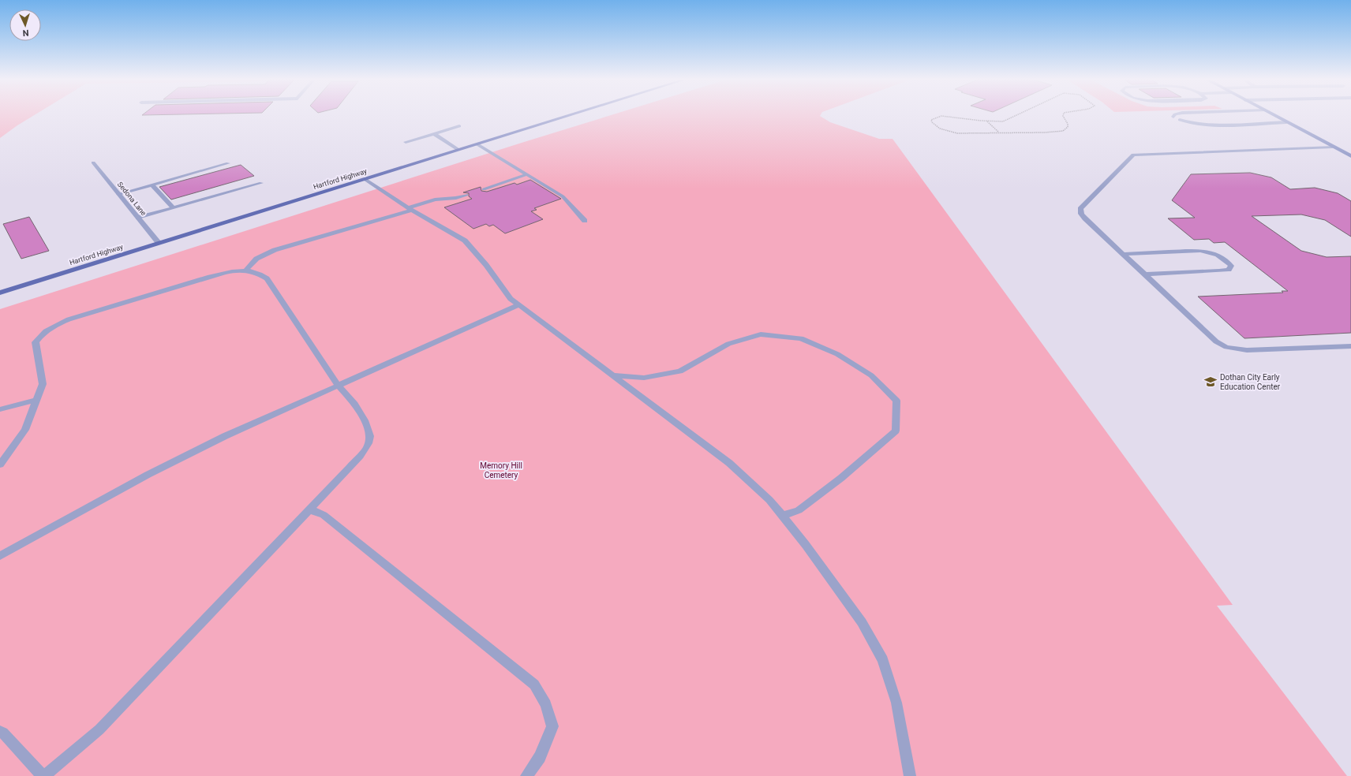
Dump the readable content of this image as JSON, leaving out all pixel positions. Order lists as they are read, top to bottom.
{
  "streets": {
    "main road": ["Hartford Highway"],
    "street": ["Sedona Lane"]
  },
  "crossings": [
    ["Hartford Highway", "Sedona Lane"]
  ],
  "parks": ["Memory Hill Cemetery"],
  "places": {
    "school or university": ["Dothan City Early Education Center"]
  },
  "north": "bottom"
}
